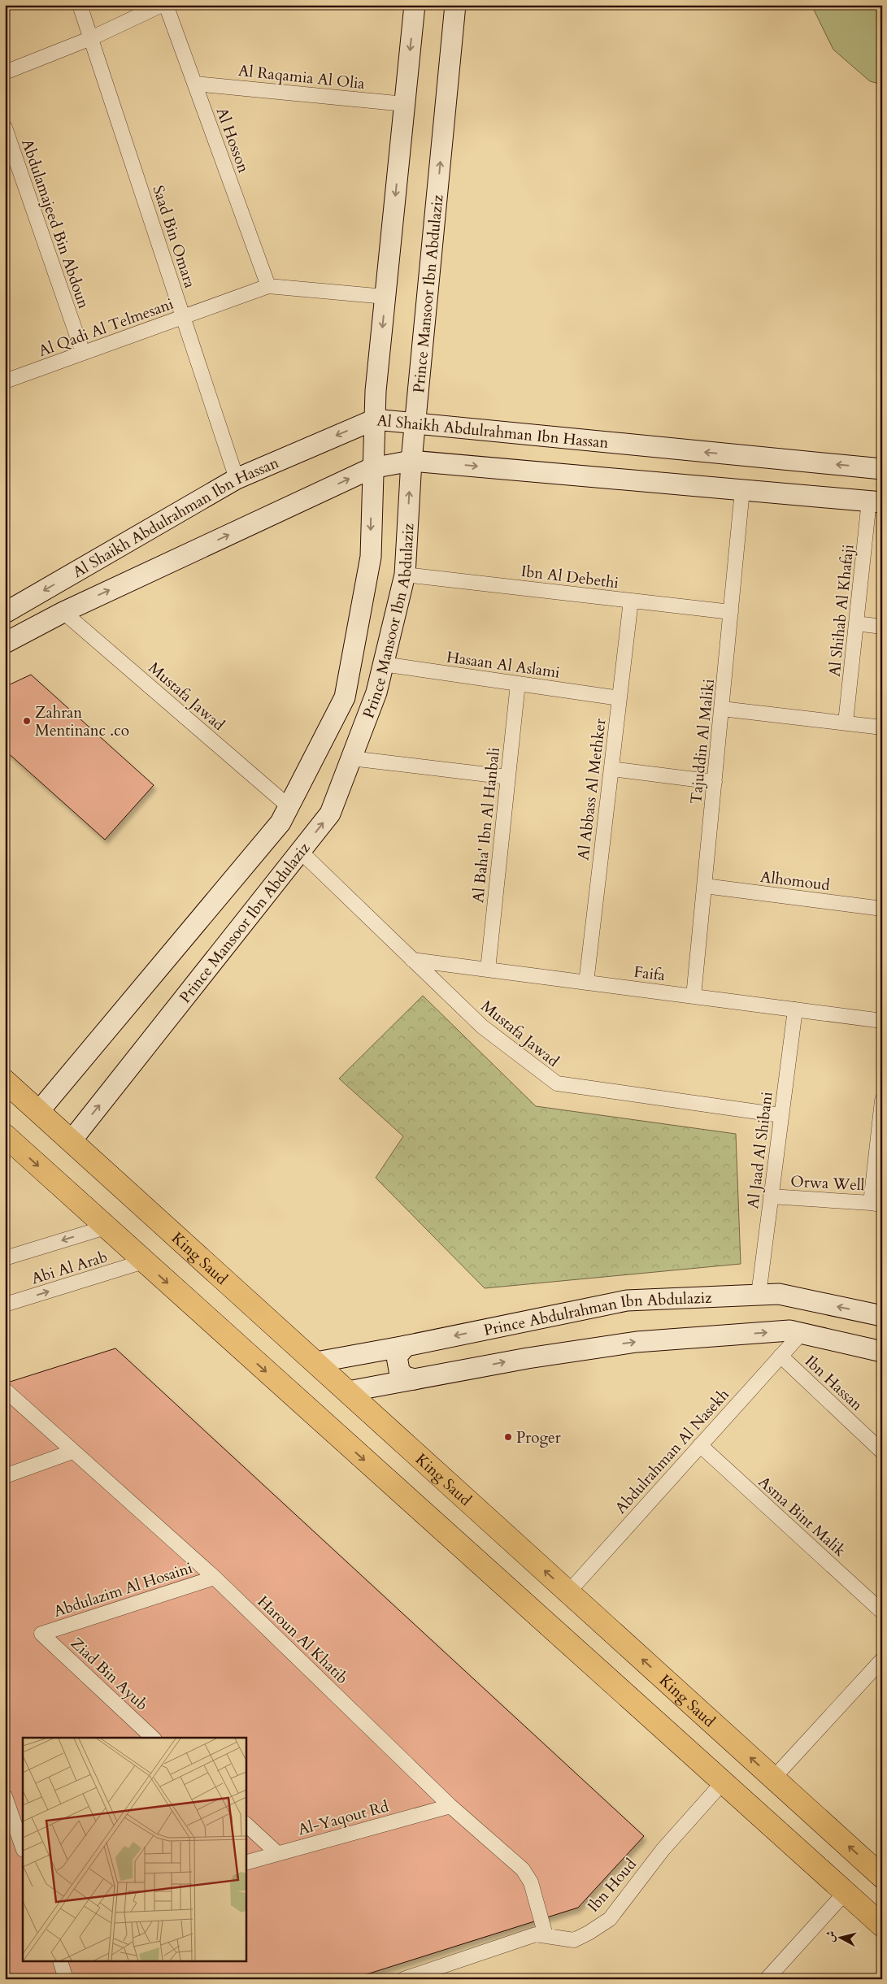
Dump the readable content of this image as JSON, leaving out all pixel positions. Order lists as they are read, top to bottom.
{
  "streets": {
    "main road": ["King Saud"],
    "street": [
      "Al Raqamia Al Olia",
      "Al Hosson",
      "Abdulamajeed Bin Abdoun",
      "Saad Bin Omara",
      "Prince Mansoor Ibn Abdulaziz",
      "Al Qadi Al Telmesani",
      "Al Shaikh Abdulrahman Ibn Hassan",
      "Ibn Al Debethi",
      "Al Shihab Al Khafaji",
      "Hasaan Al Aslami",
      "Mustafa Jawad",
      "Tajuddin Al Maliki",
      "Al Abbass Al Methker",
      "Al Baha' Ibn Al Hanbali",
      "Alhomoud",
      "Faifa",
      "Al Jaad Al Shibani",
      "Orwa Well",
      "Abi Al Arab",
      "Prince Abdulrahman Ibn Abdulaziz",
      "Ibn Hassan",
      "Abdulrahman Al Nasekh",
      "Asma Bint Malik",
      "Abdulazim Al Hosaini",
      "Haroun Al Khatib",
      "Ziad Bin Ayub",
      "Al-Yaqout Rd",
      "Ibn Houd"
    ]
  },
  "crossings": [
    ["Al Raqamia Al Olia", "Al Hosson"],
    ["Al Raqamia Al Olia", "Prince Mansoor Ibn Abdulaziz"],
    ["Al Hosson", "Al Qadi Al Telmesani"],
    ["Abdulamajeed Bin Abdoun", "Al Qadi Al Telmesani"],
    ["Saad Bin Omara", "Al Qadi Al Telmesani"],
    ["Saad Bin Omara", "Al Shaikh Abdulrahman Ibn Hassan"],
    ["Prince Mansoor Ibn Abdulaziz", "Al Qadi Al Telmesani"],
    ["Prince Mansoor Ibn Abdulaziz", "Al Shaikh Abdulrahman Ibn Hassan"],
    ["Prince Mansoor Ibn Abdulaziz", "Ibn Al Debethi"],
    ["Prince Mansoor Ibn Abdulaziz", "Hasaan Al Aslami"],
    ["Prince Mansoor Ibn Abdulaziz", "Mustafa Jawad"],
    ["Prince Mansoor Ibn Abdulaziz", "King Saud"],
    ["Al Shaikh Abdulrahman Ibn Hassan", "Al Shihab Al Khafaji"],
    ["Al Shaikh Abdulrahman Ibn Hassan", "Mustafa Jawad"],
    ["Al Shaikh Abdulrahman Ibn Hassan", "Tajuddin Al Maliki"],
    ["Ibn Al Debethi", "Tajuddin Al Maliki"],
    ["Ibn Al Debethi", "Al Abbass Al Methker"],
    ["Hasaan Al Aslami", "Al Abbass Al Methker"],
    ["Hasaan Al Aslami", "Al Baha' Ibn Al Hanbali"],
    ["Mustafa Jawad", "Faifa"],
    ["Mustafa Jawad", "Al Jaad Al Shibani"],
    ["Tajuddin Al Maliki", "Alhomoud"],
    ["Tajuddin Al Maliki", "Faifa"],
    ["Al Abbass Al Methker", "Faifa"],
    ["Al Baha' Ibn Al Hanbali", "Faifa"],
    ["Faifa", "Al Jaad Al Shibani"],
    ["Al Jaad Al Shibani", "Orwa Well"],
    ["Al Jaad Al Shibani", "Prince Abdulrahman Ibn Abdulaziz"],
    ["King Saud", "Prince Abdulrahman Ibn Abdulaziz"],
    ["King Saud", "Abdulrahman Al Nasekh"],
    ["Ibn Hassan", "Abdulrahman Al Nasekh"],
    ["Abdulrahman Al Nasekh", "Asma Bint Malik"],
    ["Abdulazim Al Hosaini", "Haroun Al Khatib"],
    ["Abdulazim Al Hosaini", "Ziad Bin Ayub"],
    ["Haroun Al Khatib", "Al-Yaqout Rd"],
    ["Haroun Al Khatib", "Ibn Houd"]
  ],
  "places": ["Zahran Mentinanc .co", "Proger"],
  "north": "left"
}
